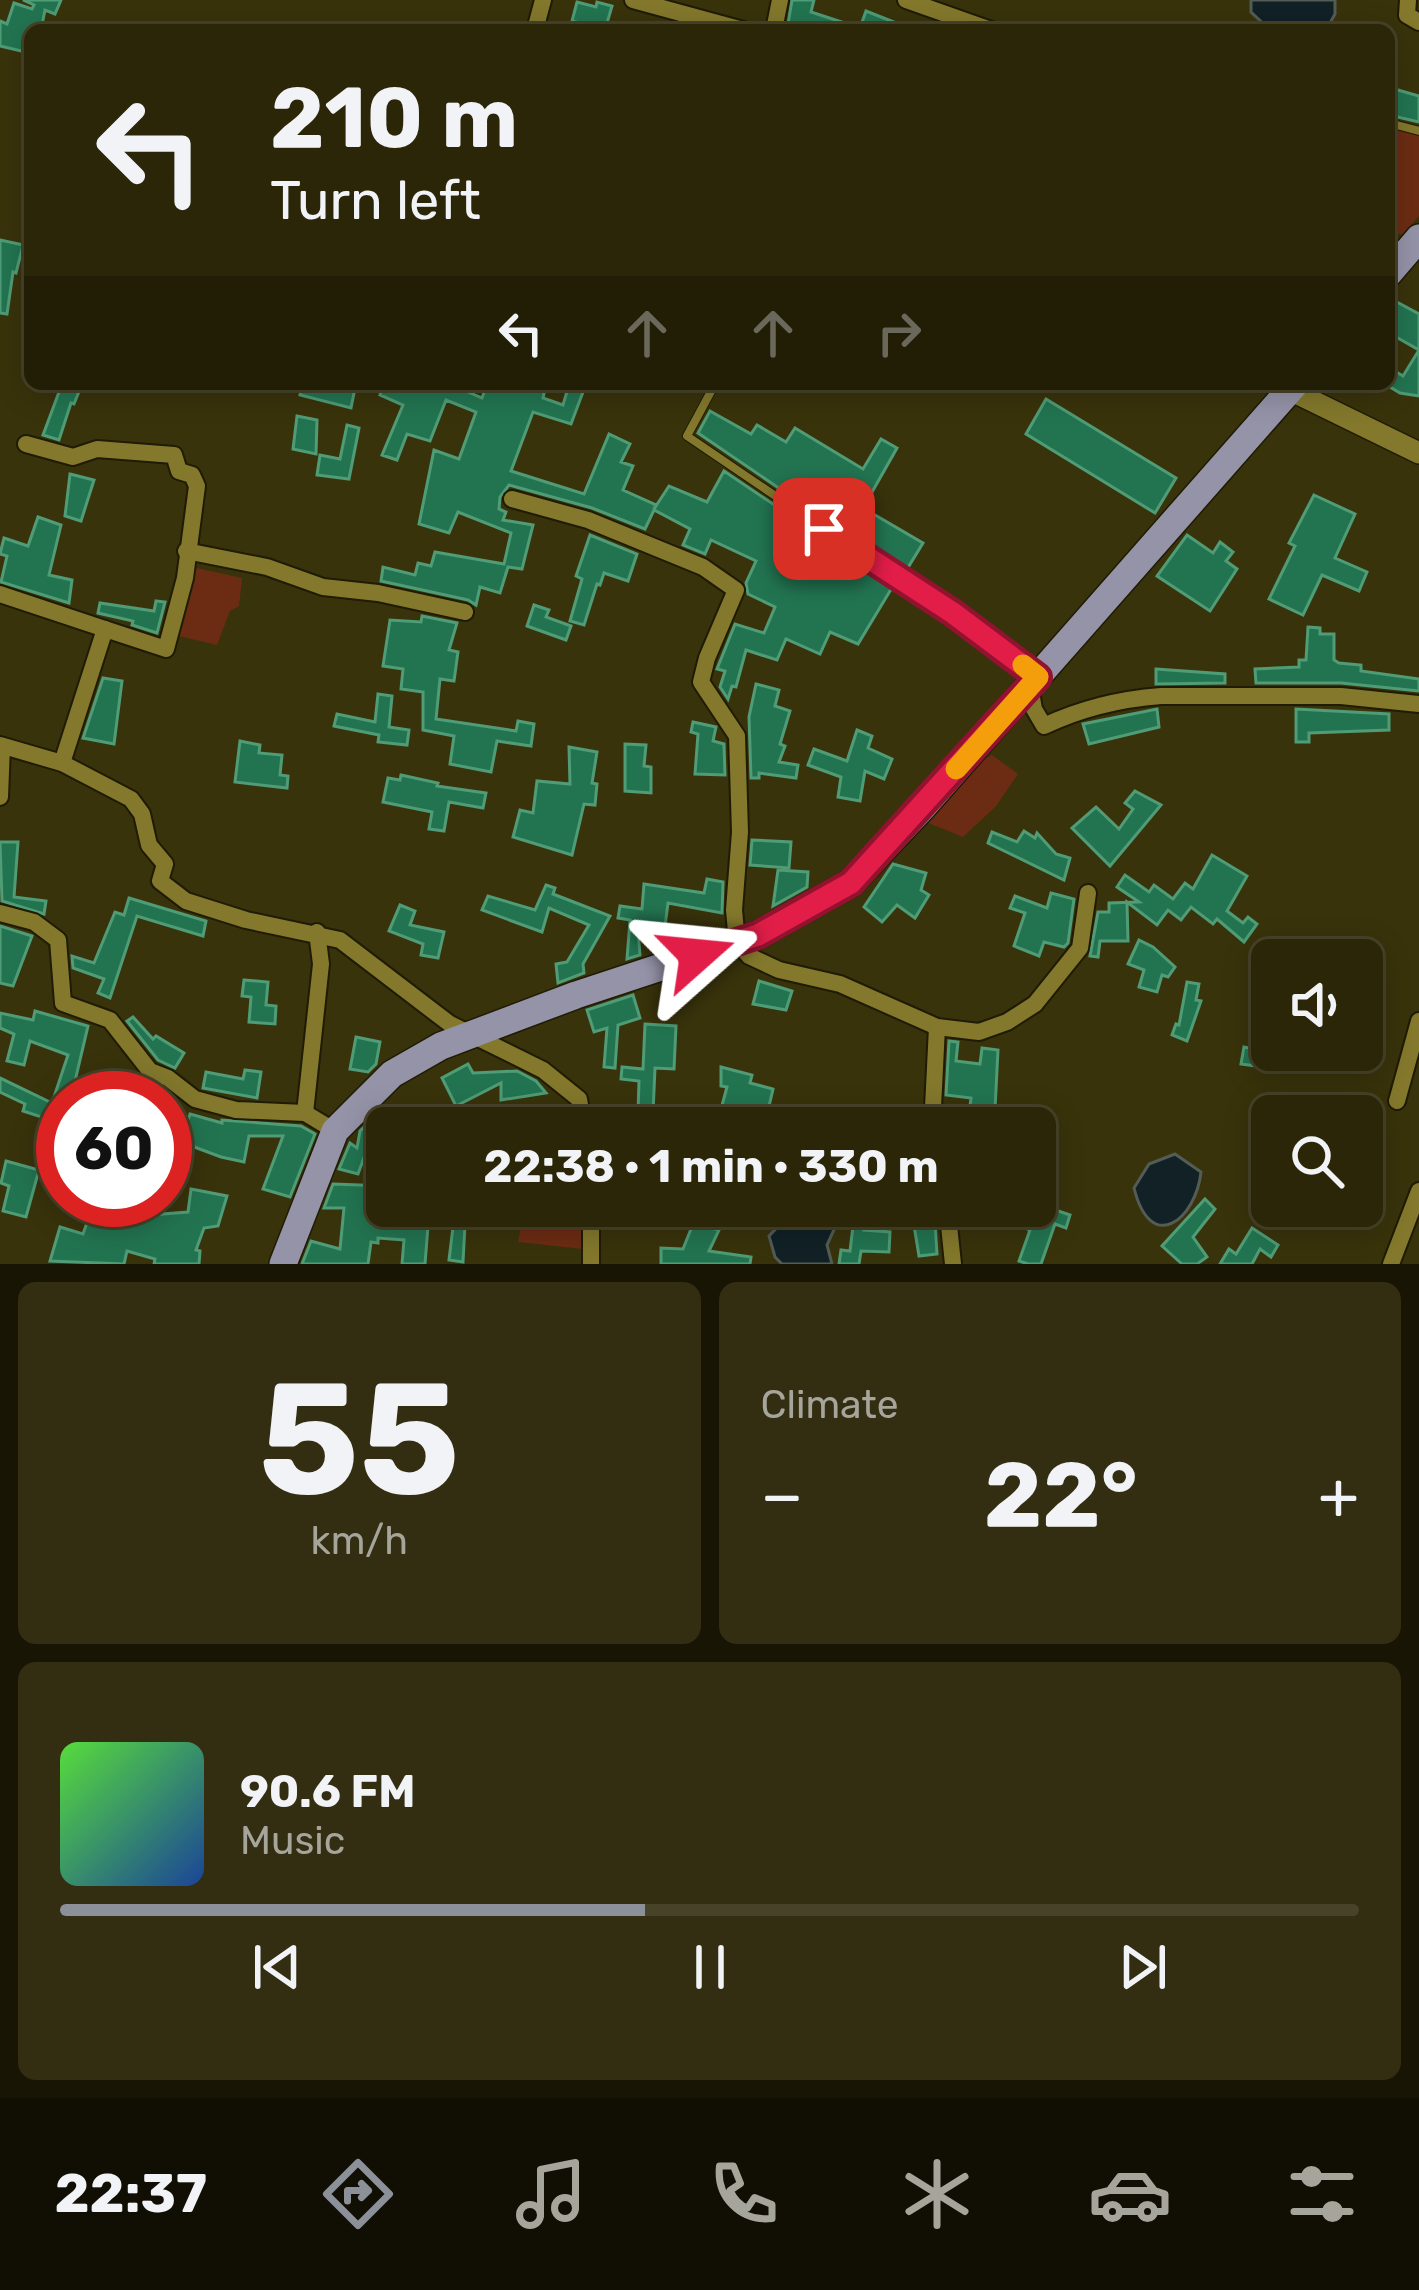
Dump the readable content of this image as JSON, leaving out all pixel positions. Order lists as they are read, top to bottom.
{
  "page": {
    "turn": ["210 m", "Turn left"],
    "limit": "60",
    "trip": "22:38 · 1 min · 330 m",
    "tile": [
      ["55", "km/h"],
      "Climate"
    ],
    "heat": ["−", "22°", "+"],
    "song": ["90.6 FM", "Music"],
    "tabs": "22:37"
  }
}
